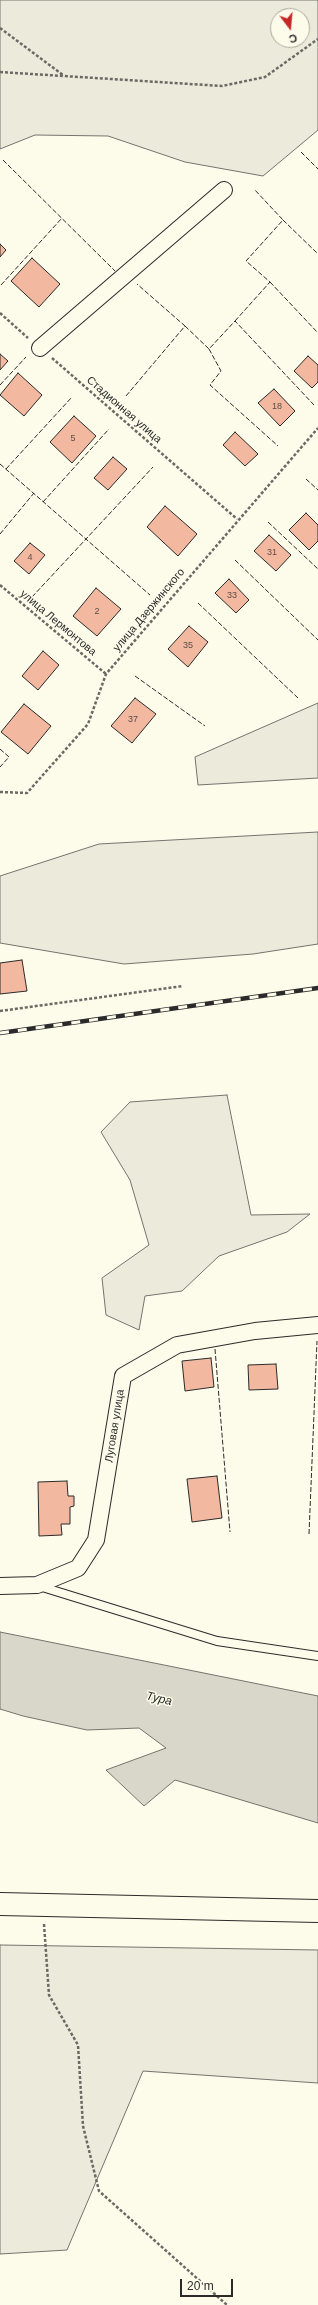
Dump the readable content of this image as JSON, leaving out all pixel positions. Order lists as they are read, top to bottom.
{
  "streets": {
    "street": ["Луговая улица"],
    "path": ["Стадионная улица", "улица Дзержинского", "улица Лермонтова"]
  },
  "crossings": [
    ["Стадионная улица", "улица Дзержинского"],
    ["улица Дзержинского", "улица Лермонтова"]
  ],
  "water": ["Тура"],
  "house_numbers": [
    "18",
    "5",
    "31",
    "4",
    "33",
    "2",
    "35",
    "37"
  ],
  "scale_bar": "20 m",
  "north": "bottom"
}
